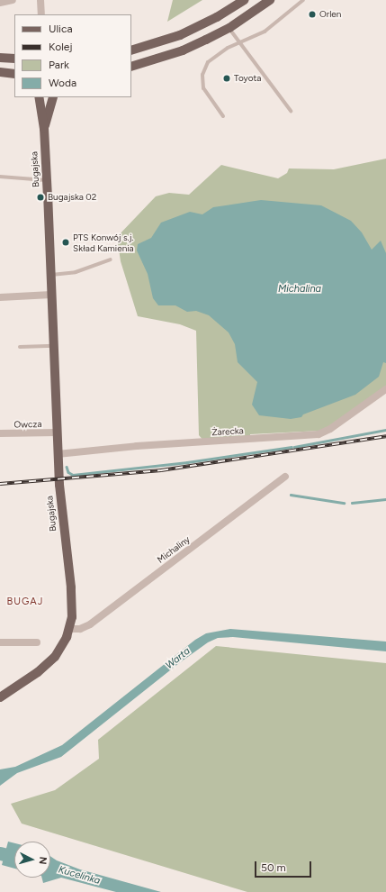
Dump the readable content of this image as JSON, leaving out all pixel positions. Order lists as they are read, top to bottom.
{
  "streets": {
    "main road": ["Bugajska"],
    "street": ["Owcza", "Żarecka", "Michaliny"]
  },
  "crossings": [
    ["Bugajska", "Owcza"],
    ["Bugajska", "Żarecka"],
    ["Bugajska", "Michaliny"]
  ],
  "districts": ["BUGAJ"],
  "water": ["Michalina", "Warta", "Kucelinka"],
  "places": [
    "Orlen",
    "Toyota",
    "Bugajska 02",
    "PTS Konwój s.j. Skład Kamienia"
  ],
  "legend": [
    "Ulica",
    "Kolej",
    "Park",
    "Woda"
  ],
  "scale_bar": "50 m",
  "north": "right"
}
